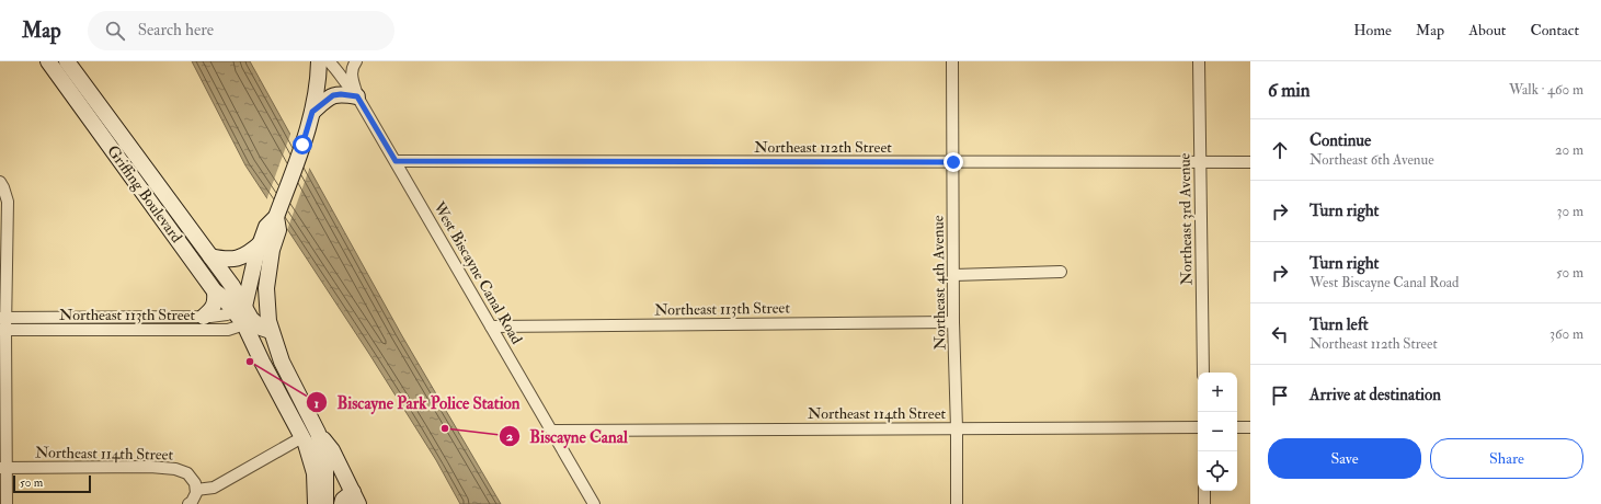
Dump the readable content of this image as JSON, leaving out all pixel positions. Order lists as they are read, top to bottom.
{
  "streets": {
    "main road": ["Griffing Boulevard"],
    "street": [
      "Northeast 112th Street",
      "Northeast 3rd Avenue",
      "West Biscayne Canal Road",
      "Northeast 4th Avenue",
      "Northeast 113th Street",
      "Northeast 114th Street"
    ]
  },
  "crossings": [
    ["Northeast 112th Street", "Northeast 3rd Avenue"],
    ["Northeast 112th Street", "West Biscayne Canal Road"],
    ["Northeast 112th Street", "Northeast 4th Avenue"],
    ["Griffing Boulevard", "Northeast 113th Street"],
    ["West Biscayne Canal Road", "Northeast 113th Street"],
    ["West Biscayne Canal Road", "Northeast 114th Street"],
    ["Northeast 4th Avenue", "Northeast 113th Street"],
    ["Northeast 4th Avenue", "Northeast 114th Street"]
  ],
  "places": ["Biscayne Park Police Station", "Biscayne Canal"],
  "scale_bar": "50 m",
  "page": {
    "header": "Map",
    "search": "Search here",
    "nav": [
      "Home",
      "Map",
      "About",
      "Contact"
    ],
    "heading": ["6 min", "Walk · 460 m"],
    "list": [
      ["Continue", "Northeast 6th Avenue", "20 m"],
      ["Turn right", "30 m"],
      ["Turn right", "West Biscayne Canal Road", "50 m"],
      ["Turn left", "Northeast 112th Street", "360 m"],
      "Arrive at destination"
    ],
    "map_buttons": ["+", "−"],
    "buttons": ["Save", "Share"],
    "scale": "50 m"
  }
}
